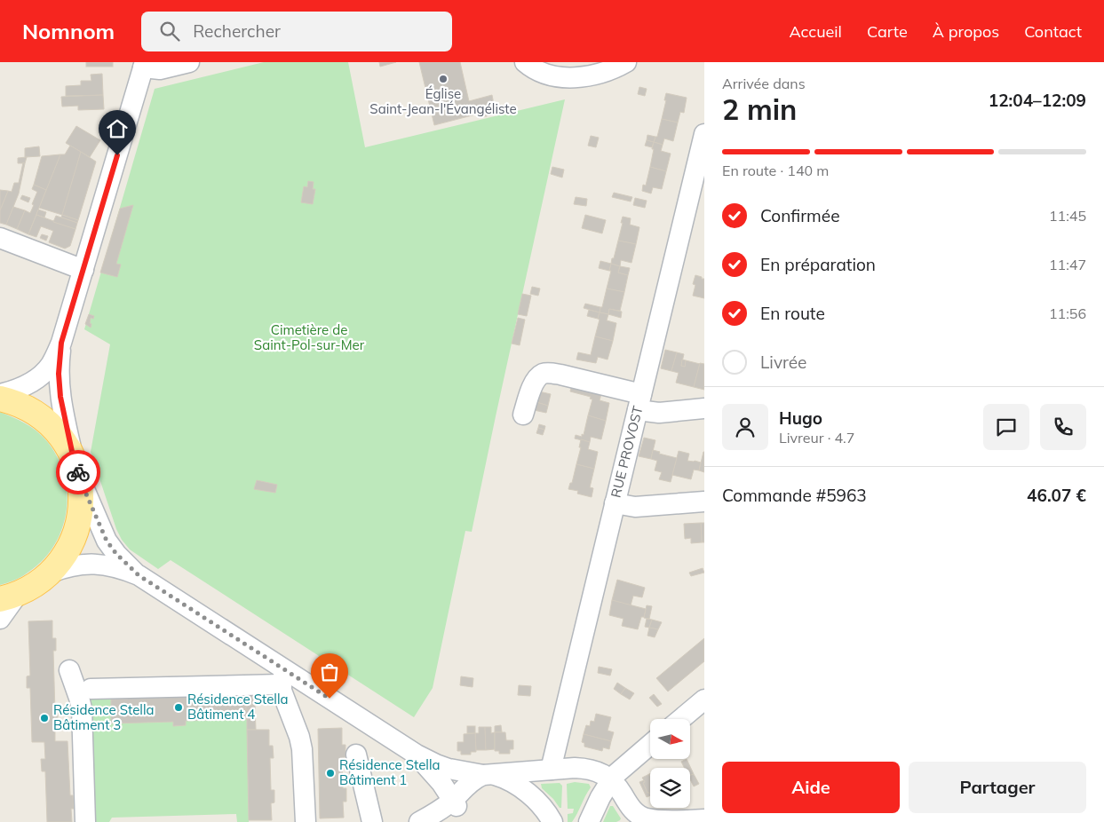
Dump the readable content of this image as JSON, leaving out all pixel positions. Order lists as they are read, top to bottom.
{
  "streets": {
    "street": ["RUE PROVOST"]
  },
  "parks": ["Cimetière de Saint-Pol-sur-Mer"],
  "places": [
    "Église Saint-Jean-l'Évangéliste",
    "Résidence Stella Bâtiment 4",
    "Résidence Stella Bâtiment 3",
    "Résidence Stella Bâtiment 1"
  ],
  "north": "right",
  "page": {
    "header": "Nomnom",
    "search": "Rechercher",
    "nav": [
      "Accueil",
      "Carte",
      "À propos",
      "Contact"
    ],
    "heading": ["2 min", "Arrivée dans", "12:04–12:09"],
    "panel": [
      "Hugo",
      "Livreur · 4.7",
      "Commande #5963",
      "46.07 €"
    ],
    "bar": "En route · 140 m",
    "list": [
      ["Confirmée", "11:45"],
      ["En préparation", "11:47"],
      ["En route", "11:56"],
      "Livrée"
    ],
    "buttons": ["Aide", "Partager"]
  }
}
